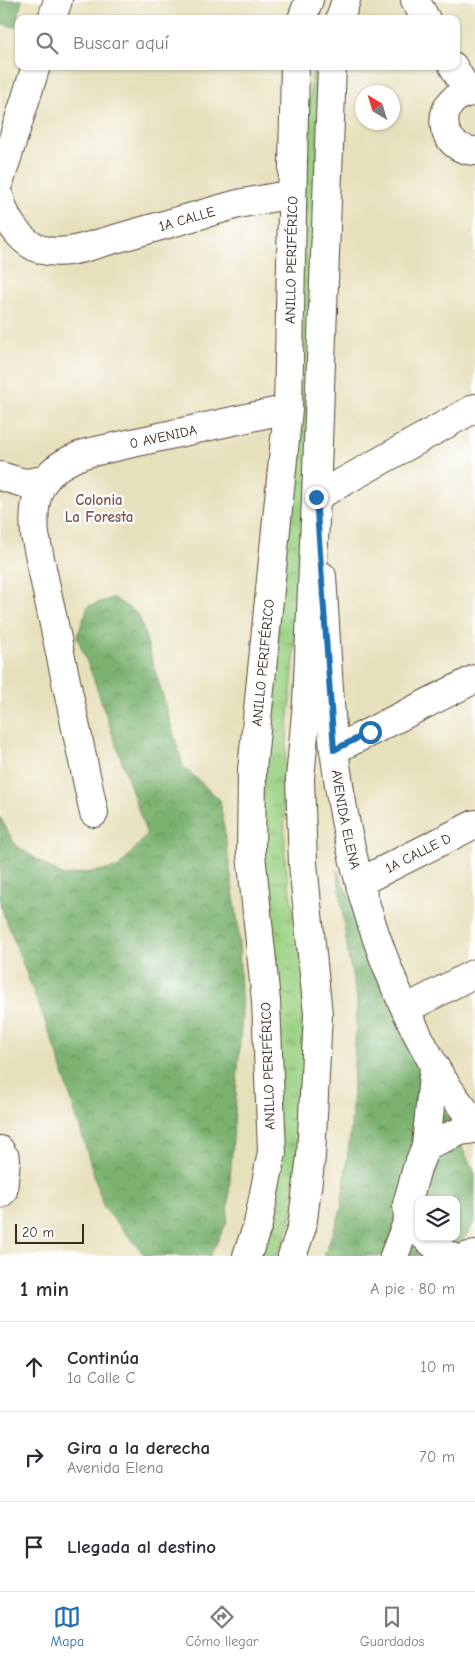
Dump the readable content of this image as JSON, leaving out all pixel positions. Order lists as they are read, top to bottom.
{
  "streets": {
    "main road": [
      "1A CALLE",
      "ANILLO PERIFÉRICO",
      "0 AVENIDA",
      "AVENIDA ELENA",
      "1A CALLE D"
    ]
  },
  "crossings": [
    ["1A CALLE", "ANILLO PERIFÉRICO"],
    ["ANILLO PERIFÉRICO", "0 AVENIDA"],
    ["AVENIDA ELENA", "1A CALLE D"]
  ],
  "districts": ["Colonia La Foresta"],
  "scale_bar": "20 m",
  "north": "top left",
  "page": {
    "search": "Buscar aquí",
    "scale": "20 m",
    "heading": ["1 min", "A pie · 80 m"],
    "list": [
      ["Continúa", "1a Calle C", "10 m"],
      ["Gira a la derecha", "Avenida Elena", "70 m"],
      "Llegada al destino"
    ],
    "nav": ["Mapa", "Cómo llegar", "Guardados"]
  }
}
